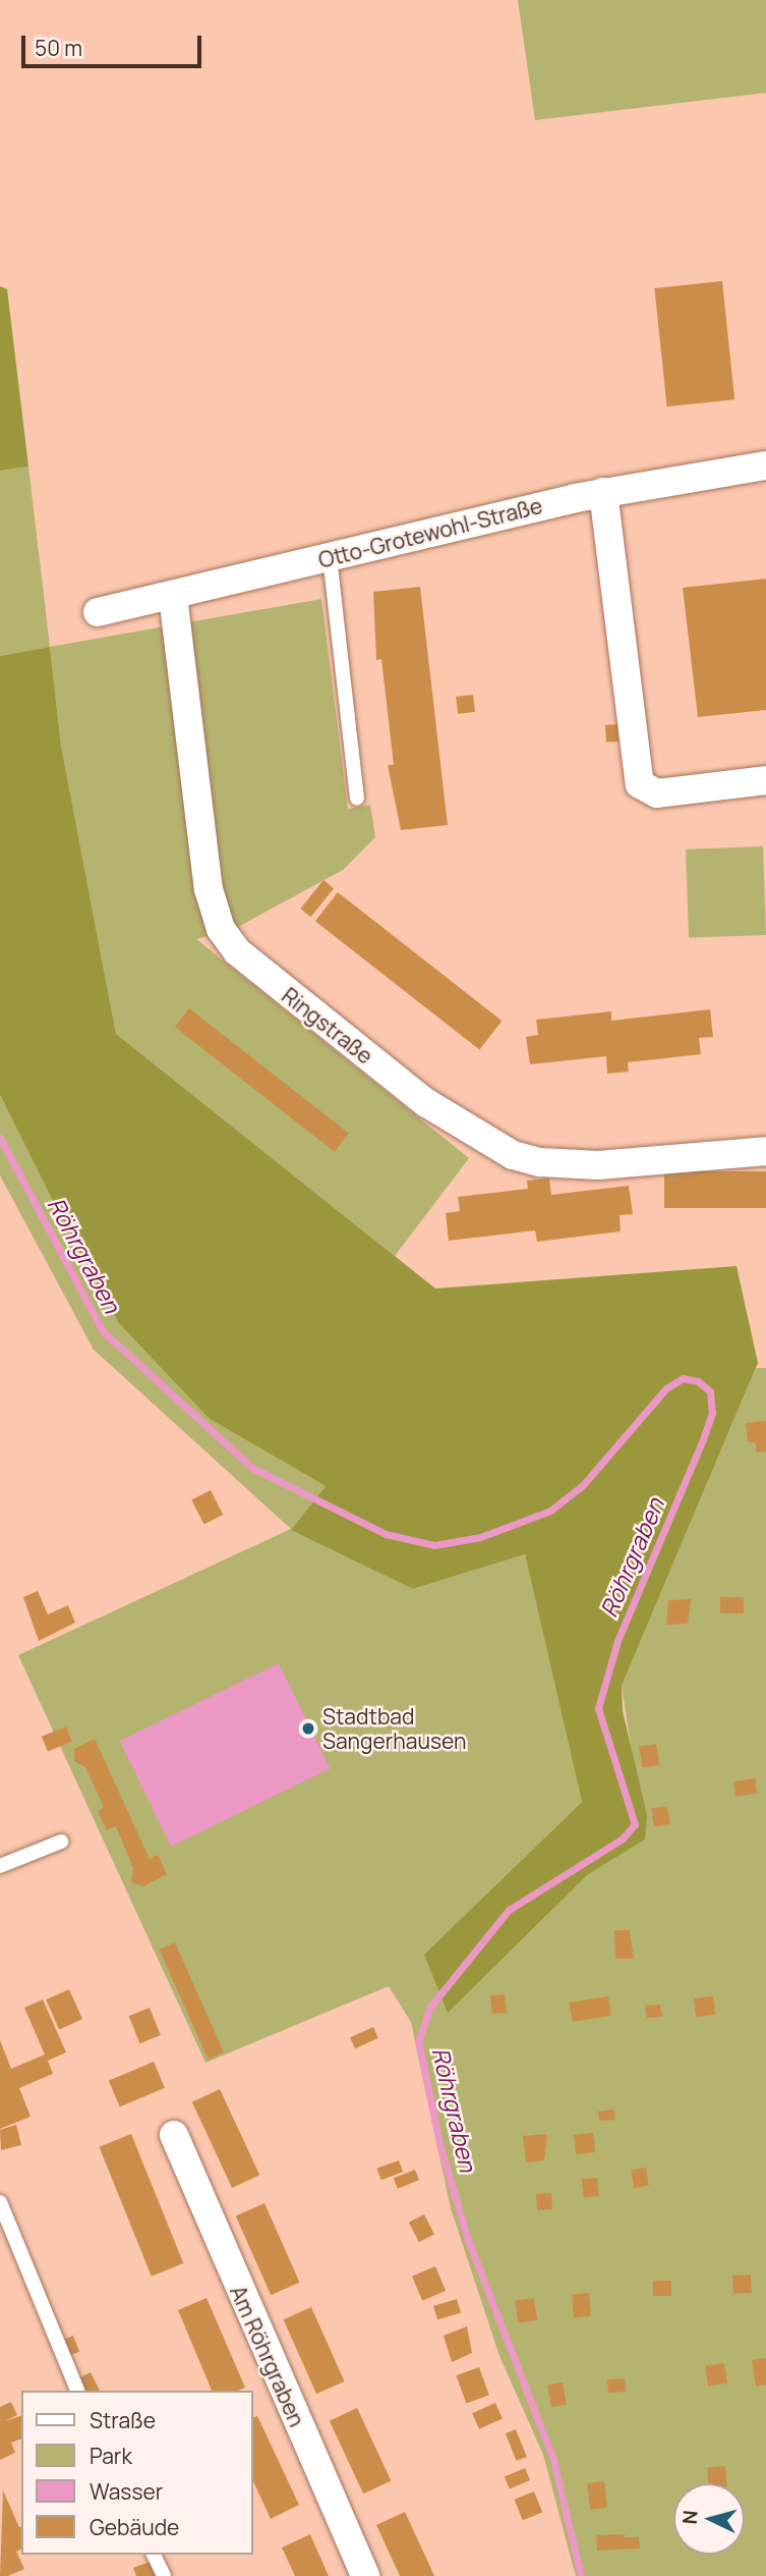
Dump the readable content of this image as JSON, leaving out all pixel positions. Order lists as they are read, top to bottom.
{
  "streets": {
    "street": ["Otto-Grotewohl-Straße", "Ringstraße", "Am Röhrgraben"]
  },
  "crossings": [
    ["Otto-Grotewohl-Straße", "Ringstraße"]
  ],
  "water": ["Röhrgraben"],
  "places": ["Stadtbad Sangerhausen"],
  "legend": [
    "Straße",
    "Park",
    "Wasser",
    "Gebäude"
  ],
  "scale_bar": "50 m",
  "north": "left"
}
